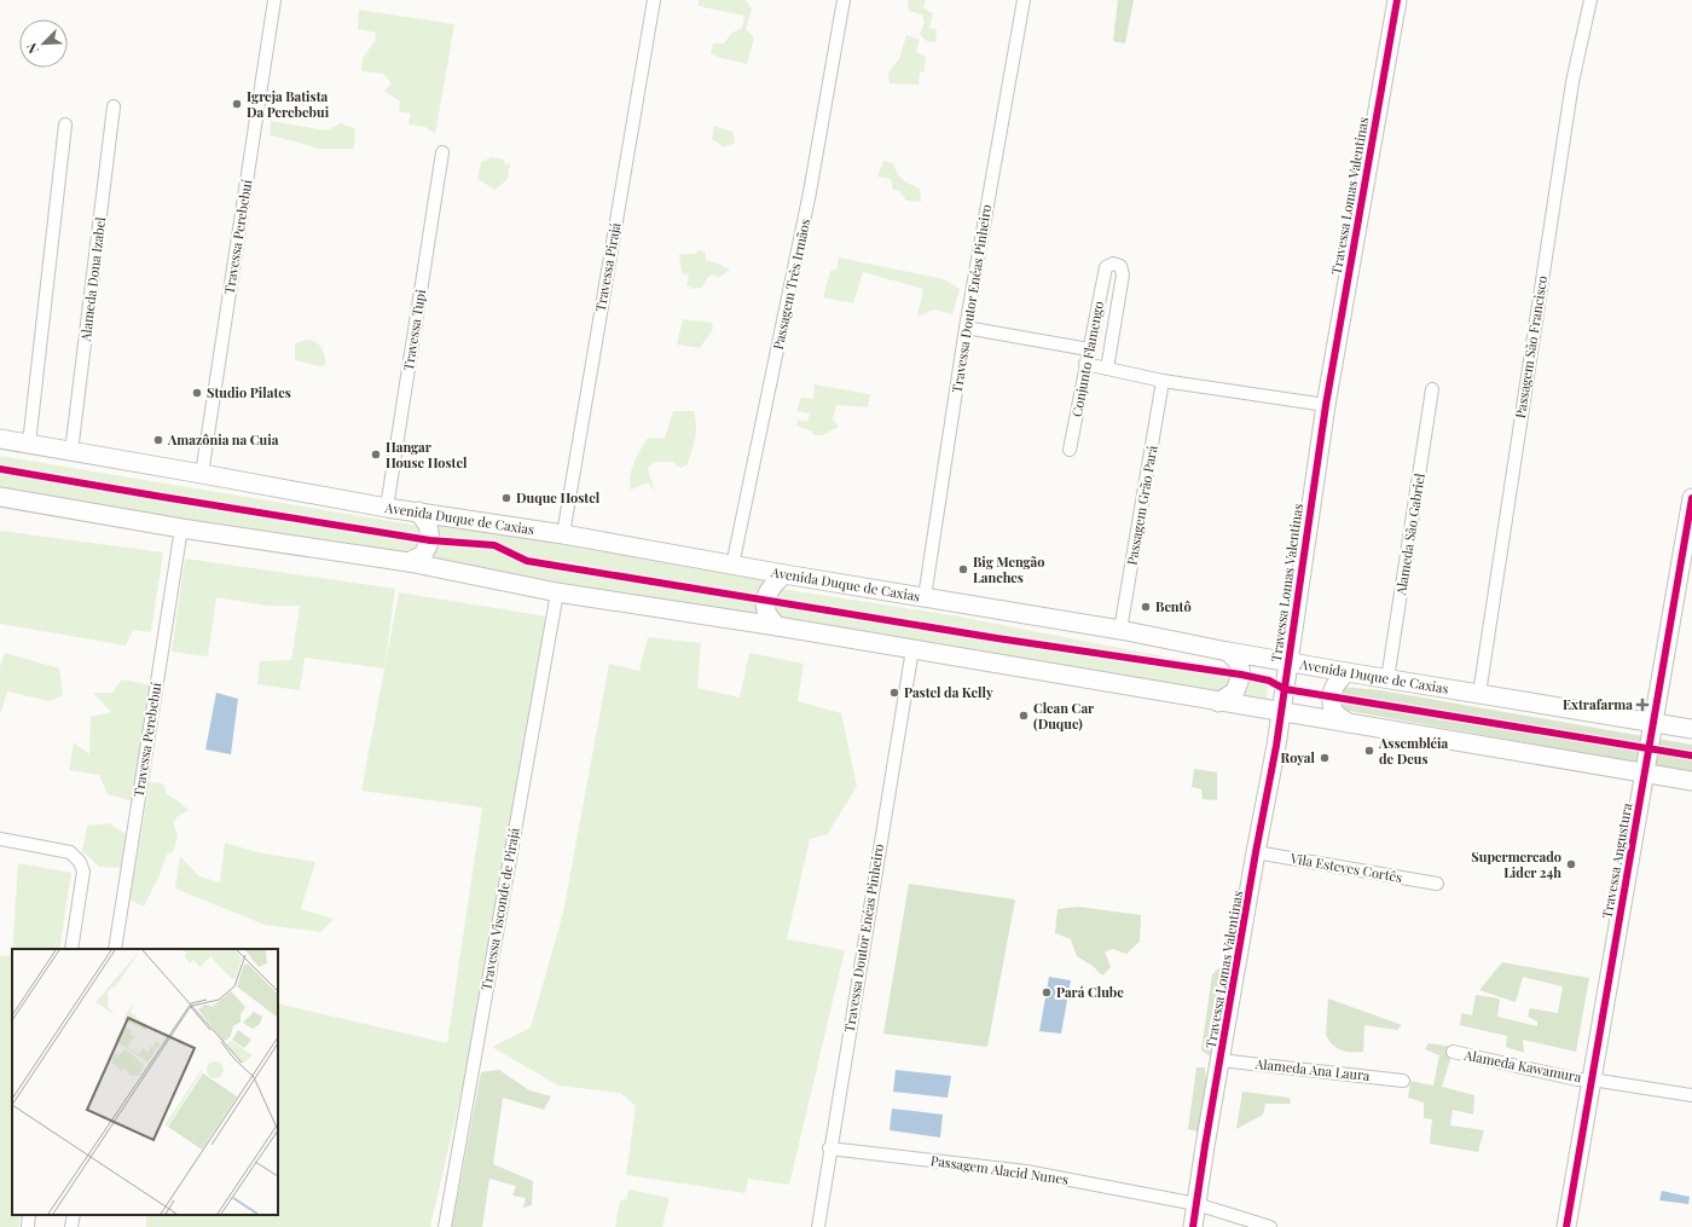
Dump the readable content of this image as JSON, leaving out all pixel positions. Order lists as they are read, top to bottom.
{
  "streets": {
    "main road": ["Travessa Lomas Valentinas", "Avenida Duque de Caxias", "Travessa Angustura"],
    "street": [
      "Travessa Perebebuí",
      "Travessa Pirajá",
      "Alameda Dona Izabel",
      "Passagem Três Irmãos",
      "Travessa Doutor Enéas Pinheiro",
      "Travessa Tupi",
      "Passagem São Francisco",
      "Conjunto Flamengo",
      "Passagem Grão Pará",
      "Alameda São Gabriel",
      "Vila Esteves Cortês",
      "Travessa Visconde de Pirajá",
      "Alameda Kawamura",
      "Alameda Ana Laura",
      "Passagem Alacid Nunes"
    ]
  },
  "crossings": [
    ["Travessa Lomas Valentinas", "Avenida Duque de Caxias"],
    ["Travessa Lomas Valentinas", "Vila Esteves Cortês"],
    ["Travessa Lomas Valentinas", "Alameda Ana Laura"],
    ["Travessa Lomas Valentinas", "Passagem Alacid Nunes"],
    ["Travessa Perebebuí", "Avenida Duque de Caxias"],
    ["Travessa Pirajá", "Avenida Duque de Caxias"],
    ["Alameda Dona Izabel", "Avenida Duque de Caxias"],
    ["Passagem Três Irmãos", "Avenida Duque de Caxias"],
    ["Travessa Doutor Enéas Pinheiro", "Avenida Duque de Caxias"],
    ["Travessa Doutor Enéas Pinheiro", "Passagem Alacid Nunes"],
    ["Travessa Tupi", "Avenida Duque de Caxias"],
    ["Passagem São Francisco", "Avenida Duque de Caxias"],
    ["Passagem Grão Pará", "Avenida Duque de Caxias"],
    ["Avenida Duque de Caxias", "Alameda São Gabriel"],
    ["Avenida Duque de Caxias", "Travessa Angustura"],
    ["Travessa Angustura", "Alameda Kawamura"]
  ],
  "places": {
    "other": [
      "Igreja Batista Da Perebebui",
      "Studio Pilates",
      "Amazônia na Cuia",
      "Hangar House Hostel",
      "Duque Hostel",
      "Big Mengão Lanches",
      "Bentô",
      "Pastel da Kelly",
      "Clean Car (Duque)",
      "Assembléia de Deus",
      "Royal",
      "Supermercado Lider 24h",
      "Pará Clube"
    ],
    "health": ["Extrafarma"]
  },
  "north": "bottom left"
}
